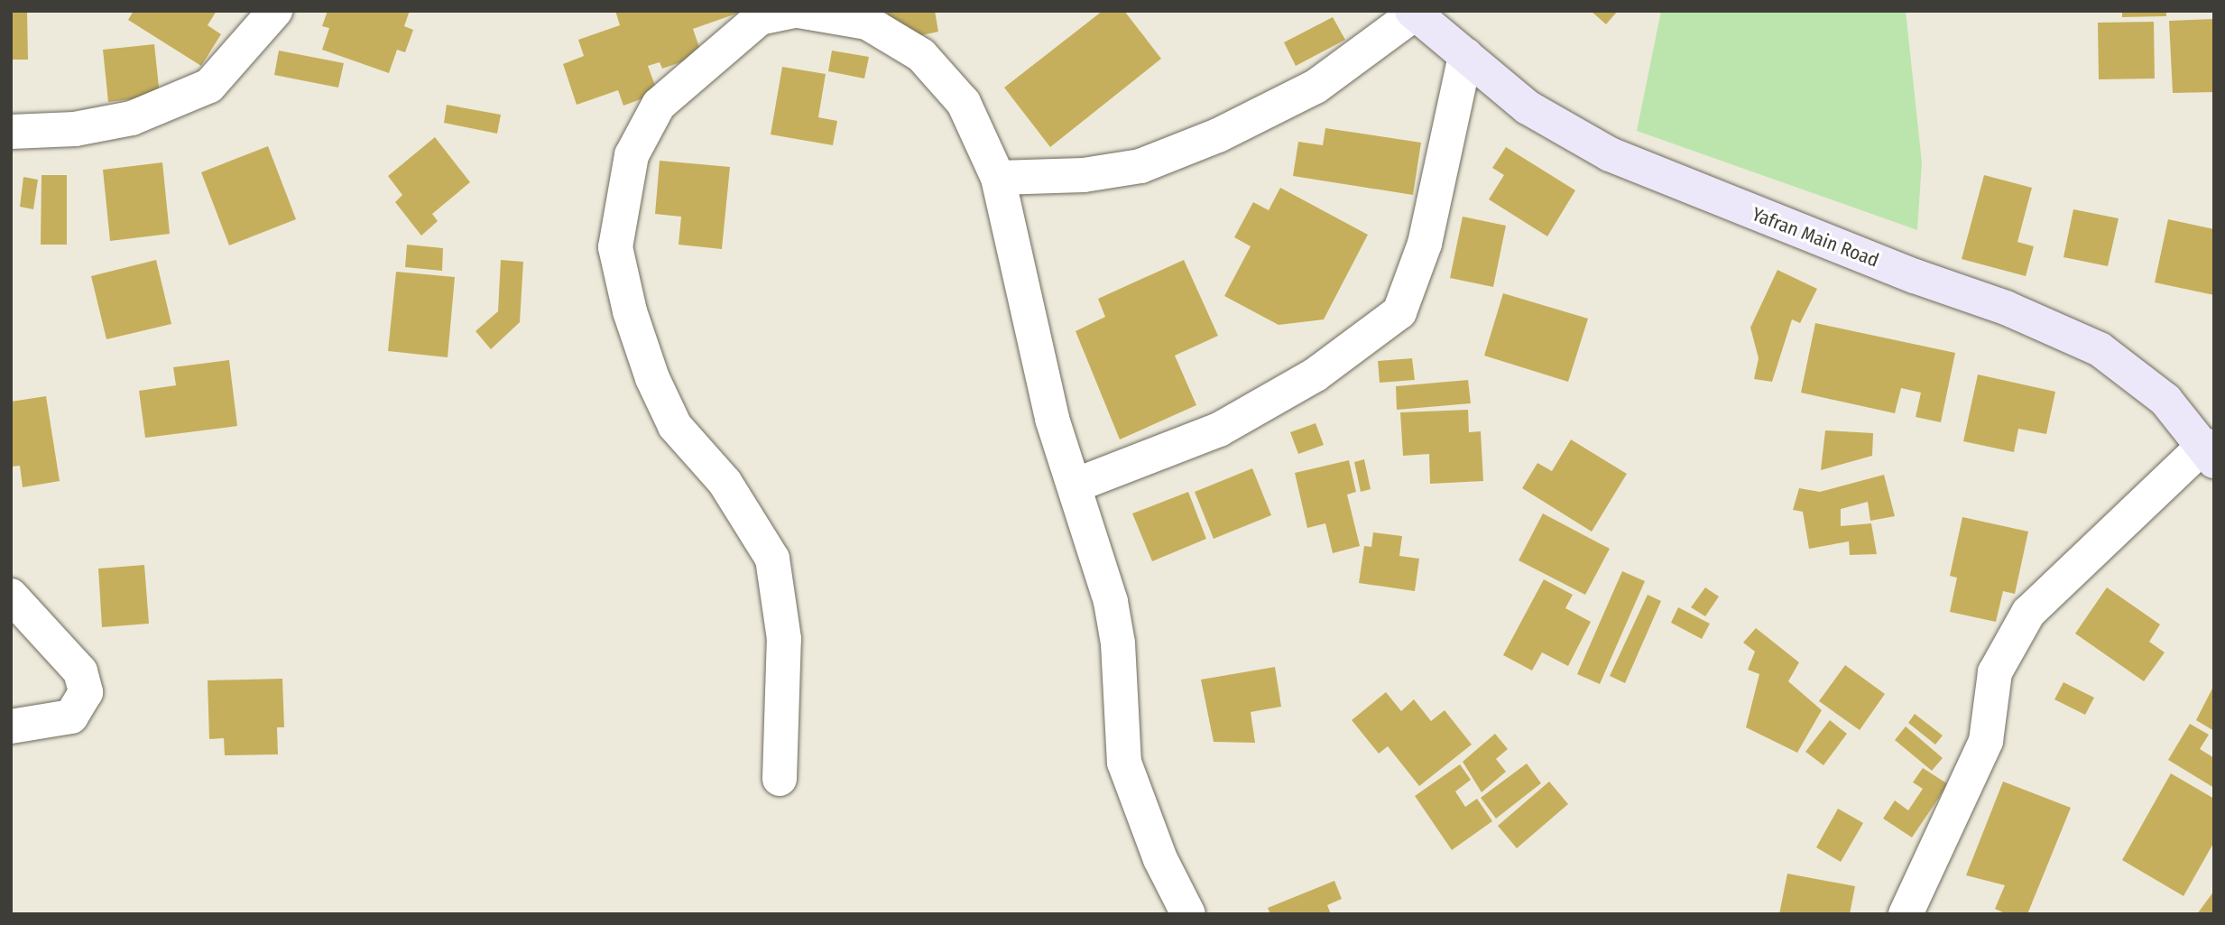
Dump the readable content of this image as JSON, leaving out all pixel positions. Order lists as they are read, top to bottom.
{
  "streets": {
    "main road": ["Yafran Main Road"]
  }
}
